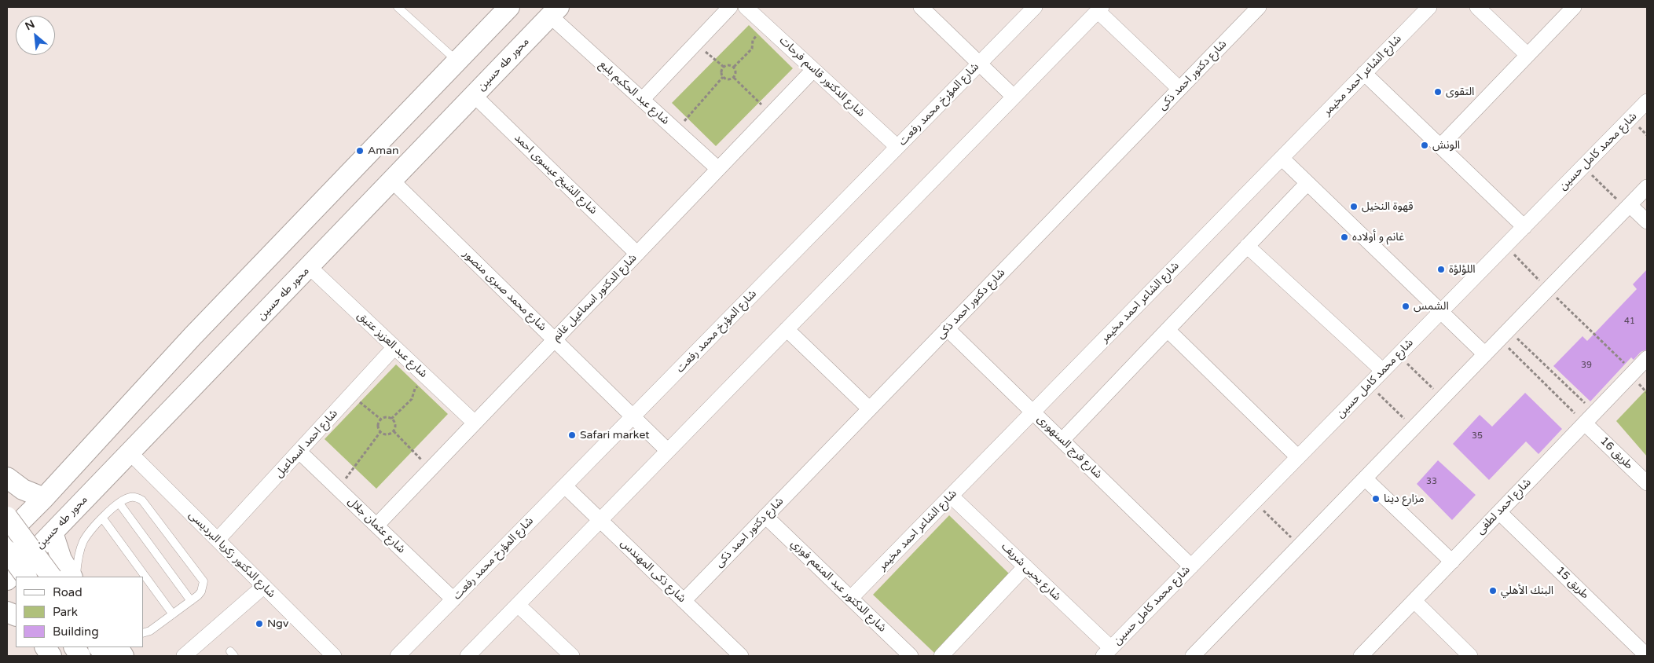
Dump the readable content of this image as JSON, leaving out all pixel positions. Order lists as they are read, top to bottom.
{
  "streets": {
    "street": [
      "محور طه حسين",
      "شارع دكتور احمد ذكى",
      "شارع الشاعر احمد مخيمر",
      "شارع الدكتور قاسم فرحات",
      "شارع عبد الحكيم بلبع",
      "شارع المؤرخ محمد رفعت",
      "شارع محمد كامل حسين",
      "شارع الشيخ عيسوى احمد",
      "شارع محمد صبرى منصور",
      "شارع الدكتور اسماعيل غانم",
      "شارع عبد العزيز عتيق",
      "شارع احمد اسماعيل",
      "شارع فرج السنهورى",
      "طريق 16",
      "شارع احمد لطفى",
      "شارع عثمان جلال",
      "شارع الدكتور زكريا البرديسى",
      "شارع ذكى المهندس",
      "شارع يحيى شريف",
      "طريق 15",
      "شارع الدكتور عبد المنعم فوزي"
    ]
  },
  "crossings": [
    ["محور طه حسين", "شارع عبد الحكيم بلبع"],
    ["محور طه حسين", "شارع الشيخ عيسوى احمد"],
    ["محور طه حسين", "شارع محمد صبرى منصور"],
    ["محور طه حسين", "شارع عبد العزيز عتيق"],
    ["محور طه حسين", "شارع الدكتور زكريا البرديسى"],
    ["شارع دكتور احمد ذكى", "شارع فرج السنهورى"],
    ["شارع دكتور احمد ذكى", "شارع ذكى المهندس"],
    ["شارع دكتور احمد ذكى", "شارع الدكتور عبد المنعم فوزي"],
    ["شارع الشاعر احمد مخيمر", "شارع فرج السنهورى"],
    ["شارع الشاعر احمد مخيمر", "شارع يحيى شريف"],
    ["شارع الشاعر احمد مخيمر", "شارع الدكتور عبد المنعم فوزي"],
    ["شارع الدكتور قاسم فرحات", "شارع المؤرخ محمد رفعت"],
    ["شارع الدكتور قاسم فرحات", "شارع الدكتور اسماعيل غانم"],
    ["شارع عبد الحكيم بلبع", "شارع الدكتور اسماعيل غانم"],
    ["شارع المؤرخ محمد رفعت", "شارع محمد صبرى منصور"],
    ["شارع المؤرخ محمد رفعت", "شارع عثمان جلال"],
    ["شارع المؤرخ محمد رفعت", "شارع ذكى المهندس"],
    ["شارع محمد كامل حسين", "شارع فرج السنهورى"],
    ["شارع محمد كامل حسين", "شارع يحيى شريف"],
    ["شارع الشيخ عيسوى احمد", "شارع الدكتور اسماعيل غانم"],
    ["شارع محمد صبرى منصور", "شارع الدكتور اسماعيل غانم"],
    ["شارع الدكتور اسماعيل غانم", "شارع عبد العزيز عتيق"],
    ["شارع الدكتور اسماعيل غانم", "شارع عثمان جلال"],
    ["شارع عبد العزيز عتيق", "شارع احمد اسماعيل"],
    ["شارع احمد اسماعيل", "شارع عثمان جلال"],
    ["شارع احمد اسماعيل", "شارع الدكتور زكريا البرديسى"],
    ["طريق 16", "شارع احمد لطفى"],
    ["شارع احمد لطفى", "طريق 15"]
  ],
  "places": [
    "التقوى",
    "الونش",
    "Aman",
    "قهوة النخيل",
    "غانم و أولاده",
    "اللؤلؤة",
    "الشمس",
    "Safari market",
    "مزارع دينا",
    "البنك الأهلي",
    "Ngv"
  ],
  "house_numbers": [
    "41",
    "39",
    "35",
    "33"
  ],
  "legend": ["Road", "Park", "Building"],
  "north": "top left"
}
